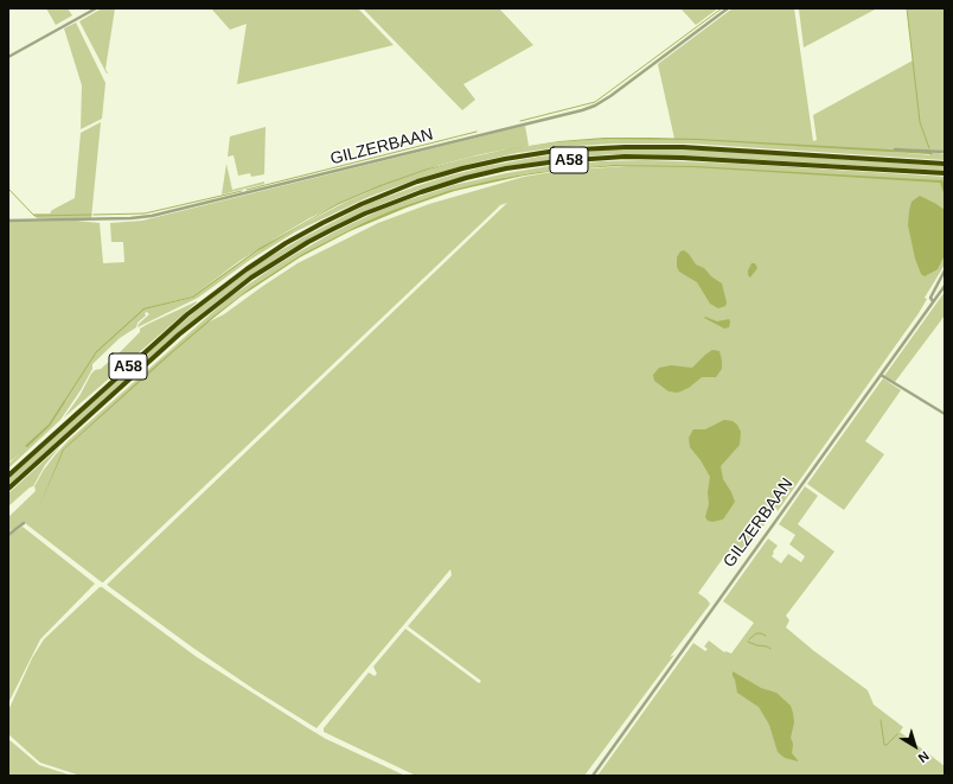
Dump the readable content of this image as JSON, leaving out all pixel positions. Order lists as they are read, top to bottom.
{
  "streets": {
    "highway": ["A58"],
    "street": ["GILZERBAAN"]
  },
  "north": "bottom right"
}
